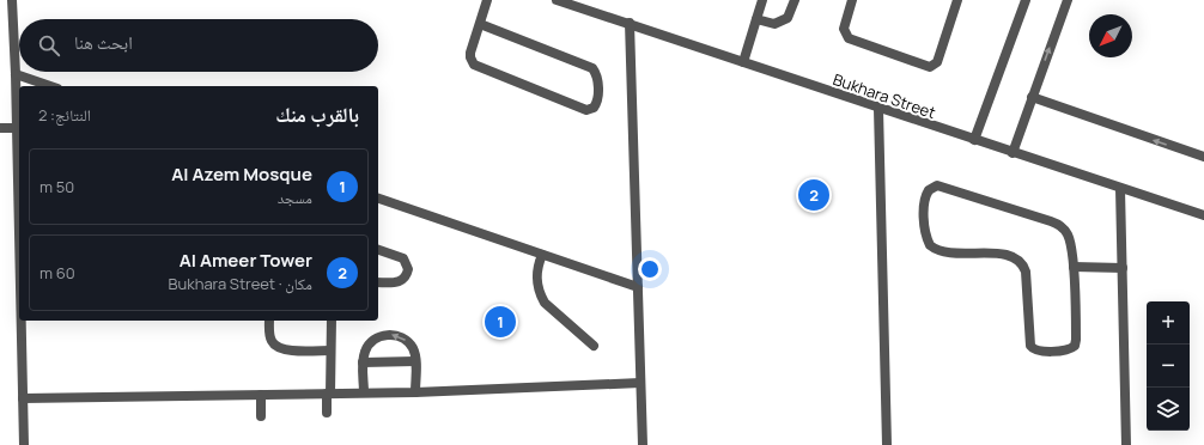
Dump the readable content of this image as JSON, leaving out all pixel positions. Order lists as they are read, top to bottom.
{
  "streets": {
    "street": ["Bukhara Street"]
  },
  "north": "bottom left",
  "page": {
    "search": "ابحث هنا",
    "heading": ["بالقرب منك", "النتائج: 2"],
    "list": [
      {
        "mark": "1",
        "name": "Al Azem Mosque",
        "note": "مسجد",
        "value": "50 m"
      },
      {
        "mark": "2",
        "name": "Al Ameer Tower",
        "note": "مكان · Bukhara Street",
        "value": "60 m"
      }
    ],
    "pins": ["2", "1"],
    "map_buttons": ["+", "−"]
  }
}
